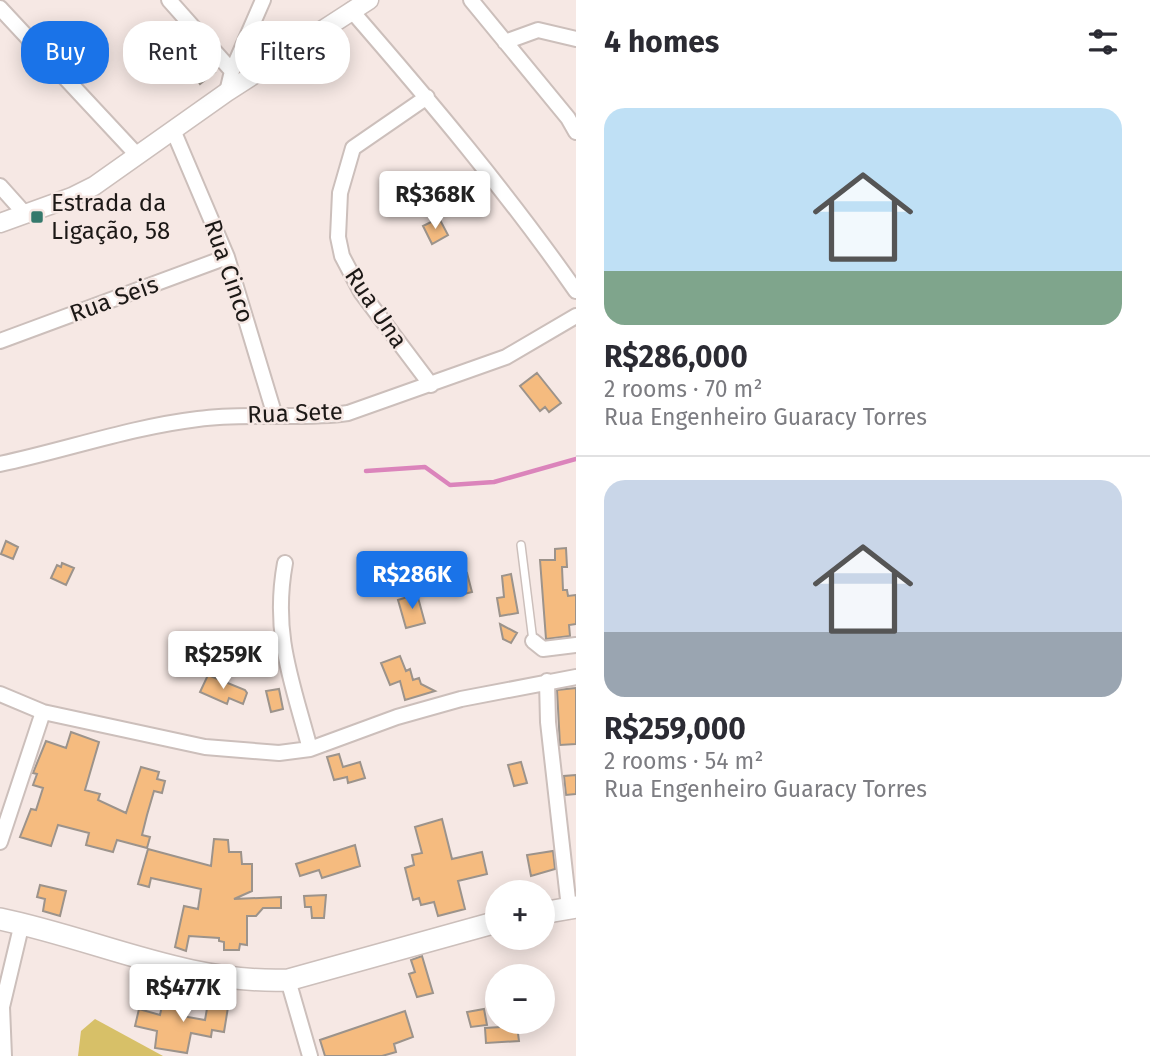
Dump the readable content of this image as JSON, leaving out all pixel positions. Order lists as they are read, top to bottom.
{
  "streets": {
    "street": [
      "Rua Cinco",
      "Rua Seis",
      "Rua Una",
      "Rua Sete"
    ]
  },
  "crossings": [
    ["Rua Cinco", "Rua Seis"],
    ["Rua Cinco", "Rua Sete"],
    ["Rua Una", "Rua Sete"]
  ],
  "places": {
    "transit": ["Estrada da Ligação, 58"]
  },
  "page": {
    "heading": "4 homes",
    "chip": ["Buy", "Rent", "Filters"],
    "list": [
      {
        "name": "R$286,000",
        "note": "2 rooms · 70 m² · Rua Engenheiro Guaracy Torres"
      },
      {
        "name": "R$259,000",
        "note": "2 rooms · 54 m² · Rua Engenheiro Guaracy Torres"
      }
    ],
    "price": [
      "R$368K",
      "R$286K",
      "R$259K",
      "R$477K"
    ],
    "map_buttons": ["+", "−"]
  }
}
